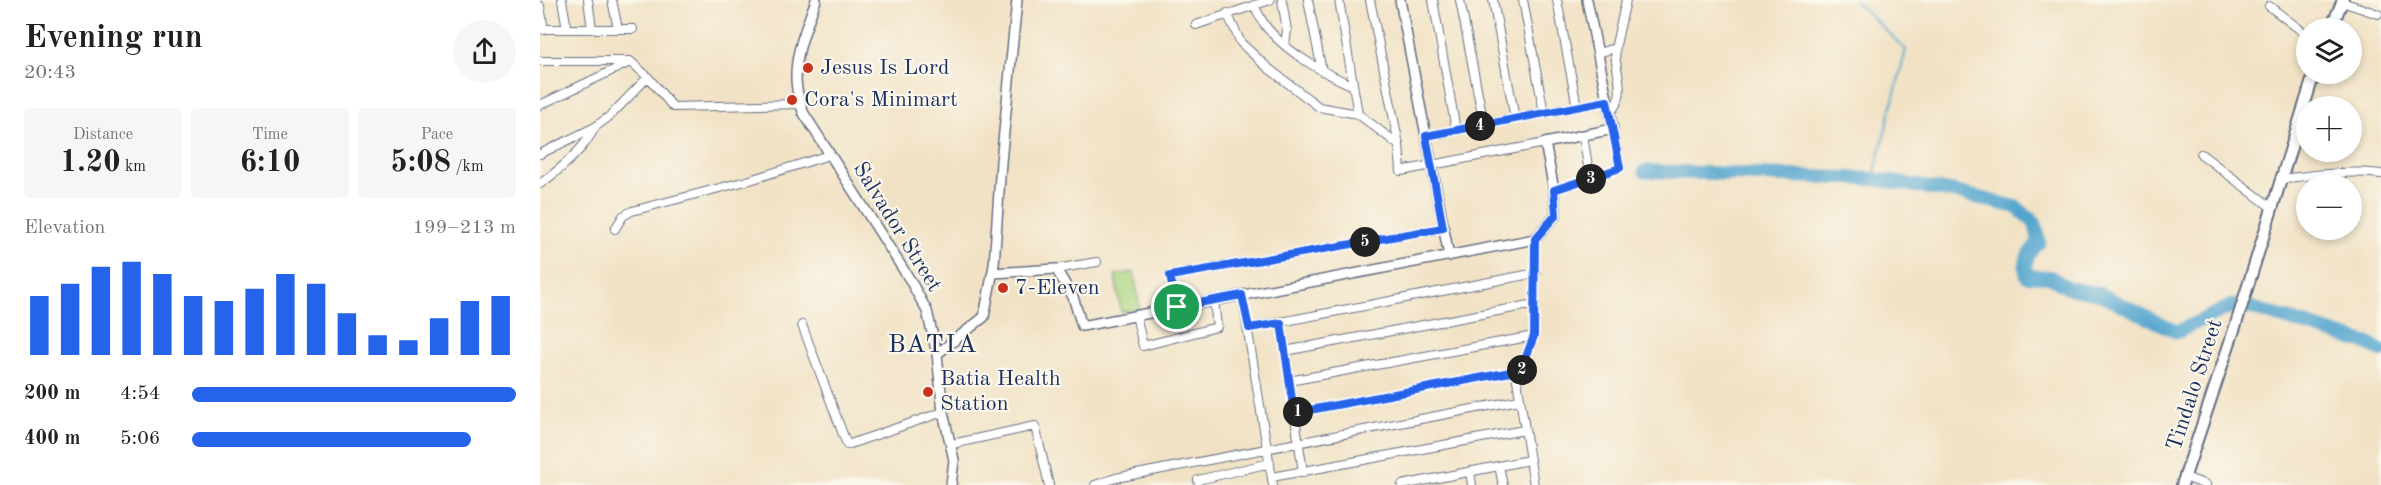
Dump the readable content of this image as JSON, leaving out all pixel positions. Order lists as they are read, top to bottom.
{
  "streets": {
    "main road": ["Tindalo Street"],
    "street": ["Salvador Street"]
  },
  "districts": ["BATIA"],
  "places": [
    "Jesus Is Lord",
    "Cora's Minimart",
    "7-Eleven",
    "Batia Health Station"
  ],
  "page": {
    "heading": ["Evening run", "20:43"],
    "map_buttons": ["+", "−"],
    "stats": [
      ["Distance", "1.20 km"],
      ["Time", "6:10"],
      ["Pace", "5:08 /km"]
    ],
    "pins": [
      "4",
      "3",
      "5",
      "2",
      "1"
    ],
    "chart": ["Elevation", "199–213 m"],
    "list": [
      {
        "name": "200 m",
        "note": "4:54"
      },
      {
        "name": "400 m",
        "note": "5:06"
      }
    ]
  }
}
